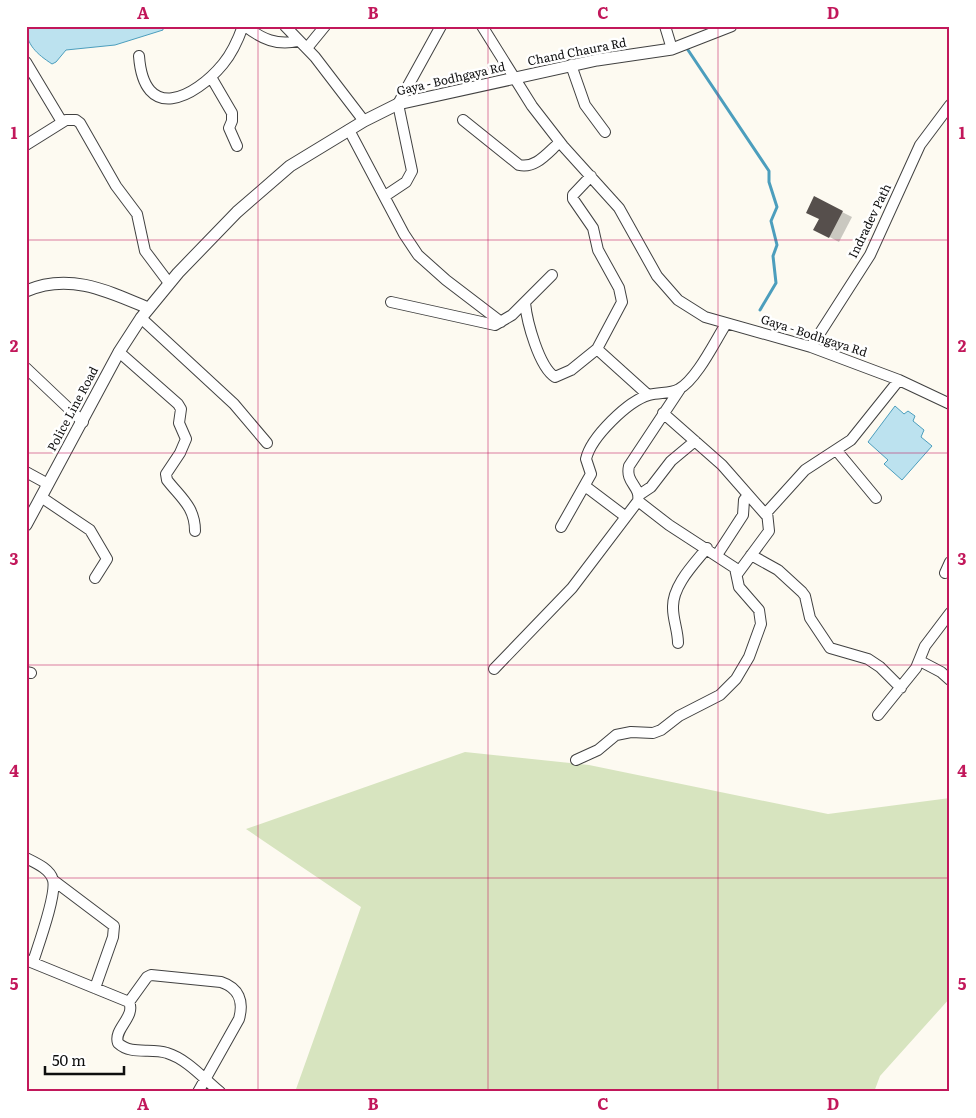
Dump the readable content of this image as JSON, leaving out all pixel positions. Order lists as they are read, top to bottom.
{
  "streets": {
    "street": [
      "Chand Chaura Rd",
      "Gaya - Bodhgaya Rd",
      "Indradev Path",
      "Police Line Road"
    ]
  },
  "crossings": [
    ["Chand Chaura Rd", "Gaya - Bodhgaya Rd"],
    ["Gaya - Bodhgaya Rd", "Indradev Path"],
    ["Gaya - Bodhgaya Rd", "Police Line Road"]
  ],
  "scale_bar": "50 m",
  "grid": {
    "columns": [
      "A",
      "B",
      "C",
      "D"
    ],
    "rows": [
      "1",
      "2",
      "3",
      "4",
      "5"
    ]
  }
}
